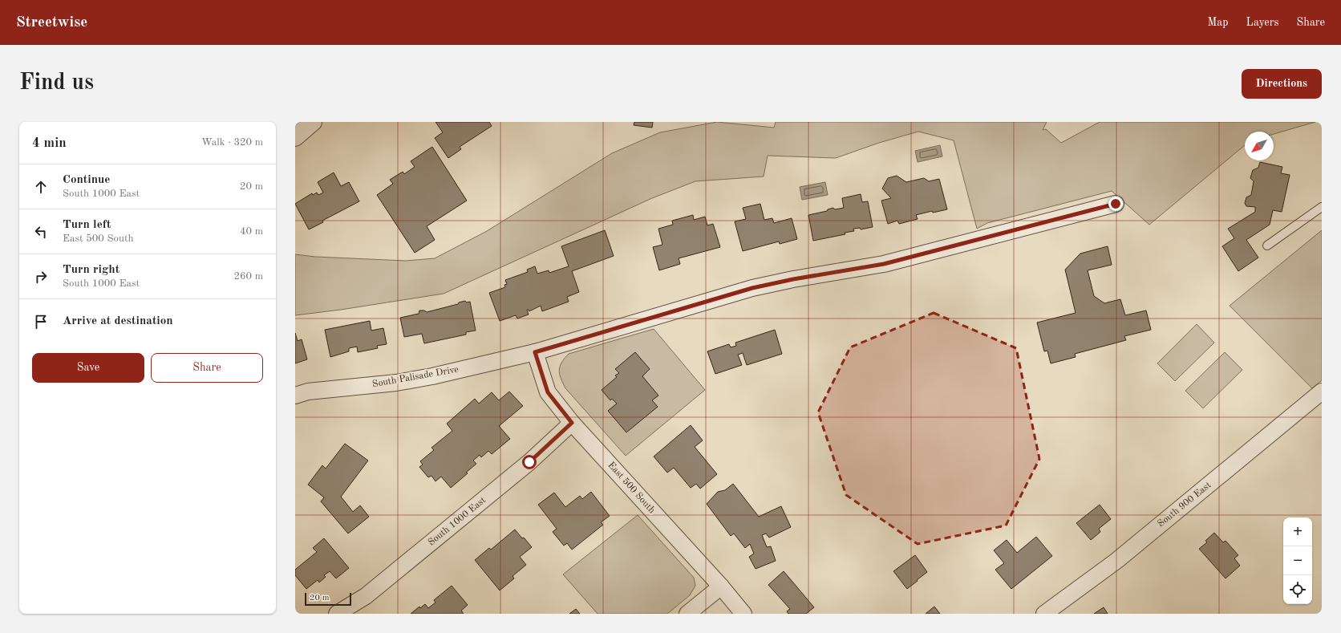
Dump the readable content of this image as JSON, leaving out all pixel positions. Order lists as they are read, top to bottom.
{
  "streets": {
    "street": [
      "South Palisade Drive",
      "East 500 South",
      "South 900 East",
      "South 1000 East"
    ]
  },
  "crossings": [
    ["South Palisade Drive", "East 500 South"],
    ["East 500 South", "South 1000 East"]
  ],
  "scale_bar": "20 m",
  "north": "bottom left",
  "page": {
    "header": "Streetwise",
    "nav": ["Map", "Layers", "Share"],
    "buttons": [
      "Directions",
      ["Save", "Share"]
    ],
    "title": "Find us",
    "heading": ["4 min", "Walk · 320 m"],
    "list": [
      ["Continue", "South 1000 East", "20 m"],
      ["Turn left", "East 500 South", "40 m"],
      ["Turn right", "South 1000 East", "260 m"],
      "Arrive at destination"
    ],
    "map_buttons": ["+", "−"],
    "scale": "20 m"
  }
}
